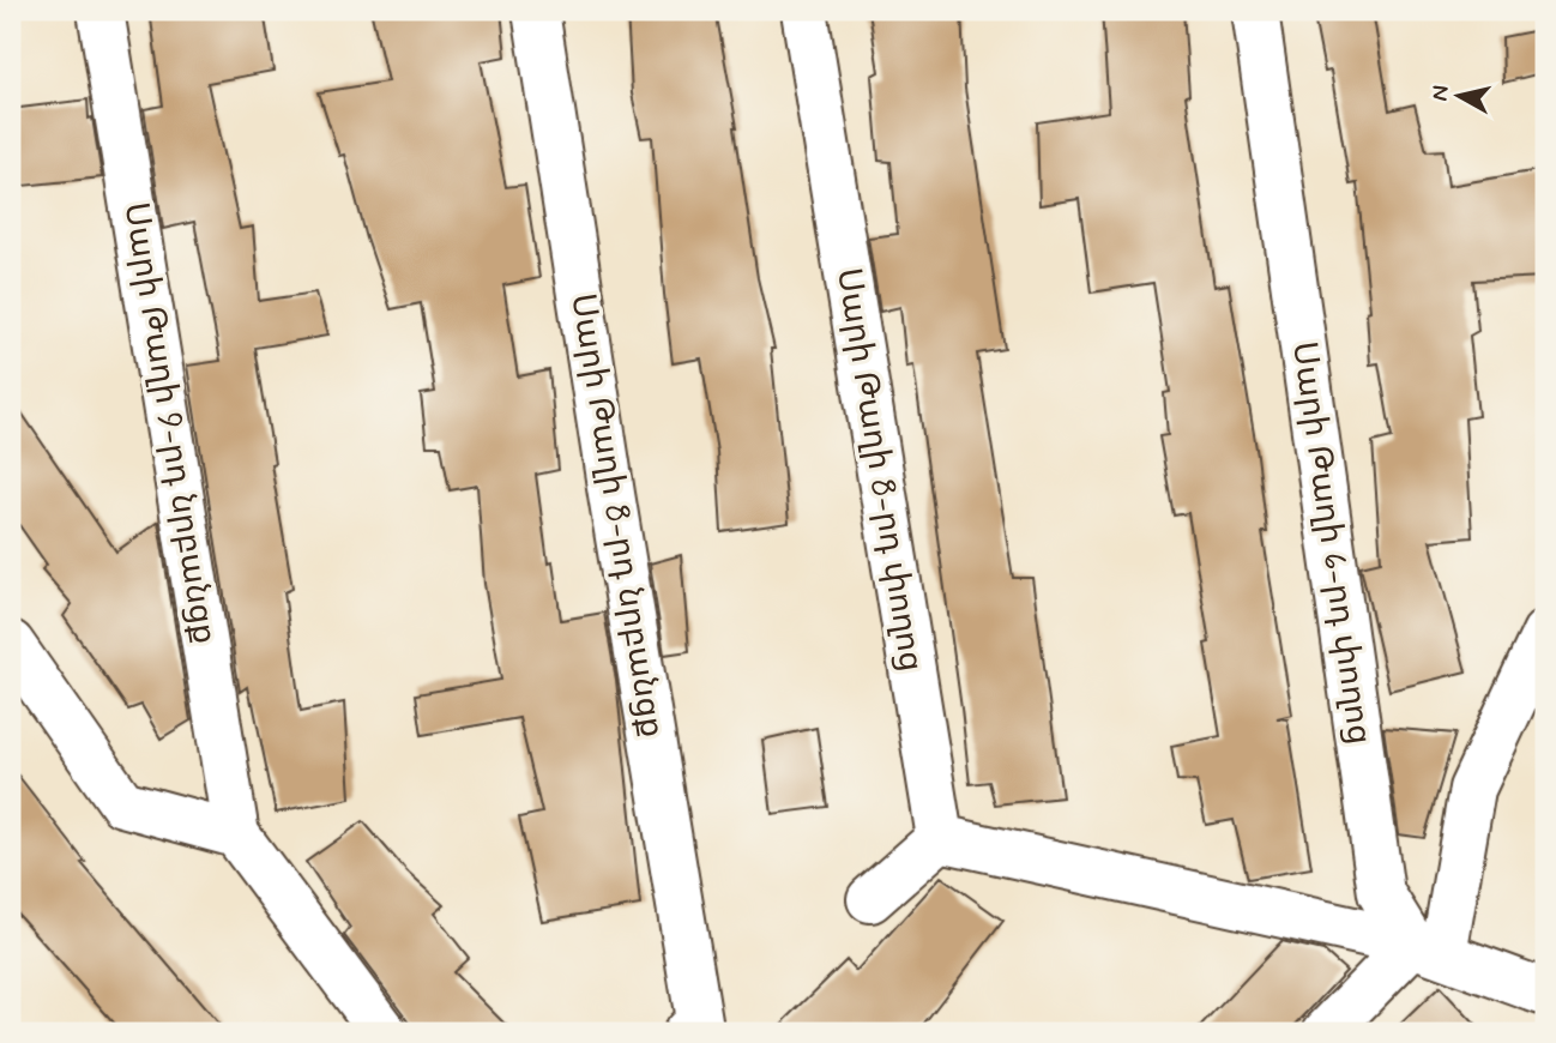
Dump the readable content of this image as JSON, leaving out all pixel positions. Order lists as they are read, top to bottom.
{
  "streets": {
    "street": [
      "Սարի Թաղի 9-րդ նրբանցք",
      "Սարի Թաղի 8-րդ փողոց",
      "Սարի Թաղի 8-րդ նրբանցք",
      "Սարի Թաղի 6-րդ փողոց"
    ]
  },
  "north": "left"
}
